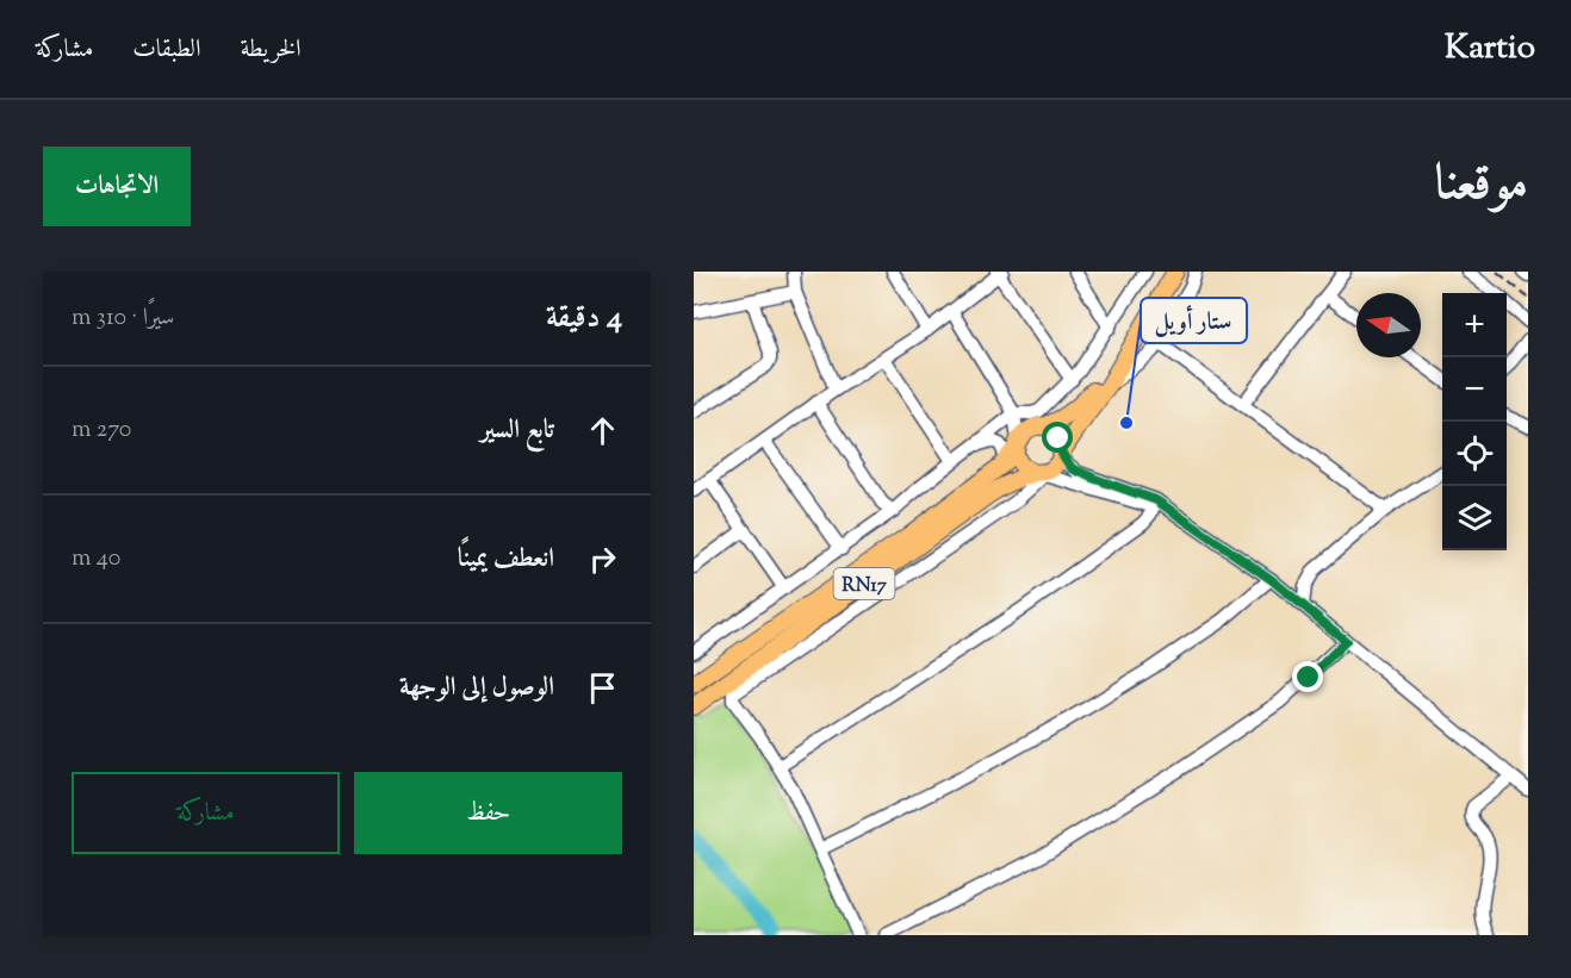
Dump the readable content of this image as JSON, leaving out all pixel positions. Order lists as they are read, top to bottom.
{
  "streets": {
    "main road": ["RN17"]
  },
  "places": ["ستار أويل"],
  "north": "left",
  "page": {
    "header": "Kartio",
    "nav": ["الخريطة", "الطبقات", "مشاركة"],
    "title": "موقعنا",
    "buttons": [
      "الاتجاهات",
      ["حفظ", "مشاركة"]
    ],
    "heading": ["4 دقيقة", "سيرًا · 310 m"],
    "map_buttons": ["+", "−"],
    "list": [
      ["تابع السير", "270 m"],
      ["انعطف يمينًا", "40 m"],
      "الوصول إلى الوجهة"
    ]
  }
}
